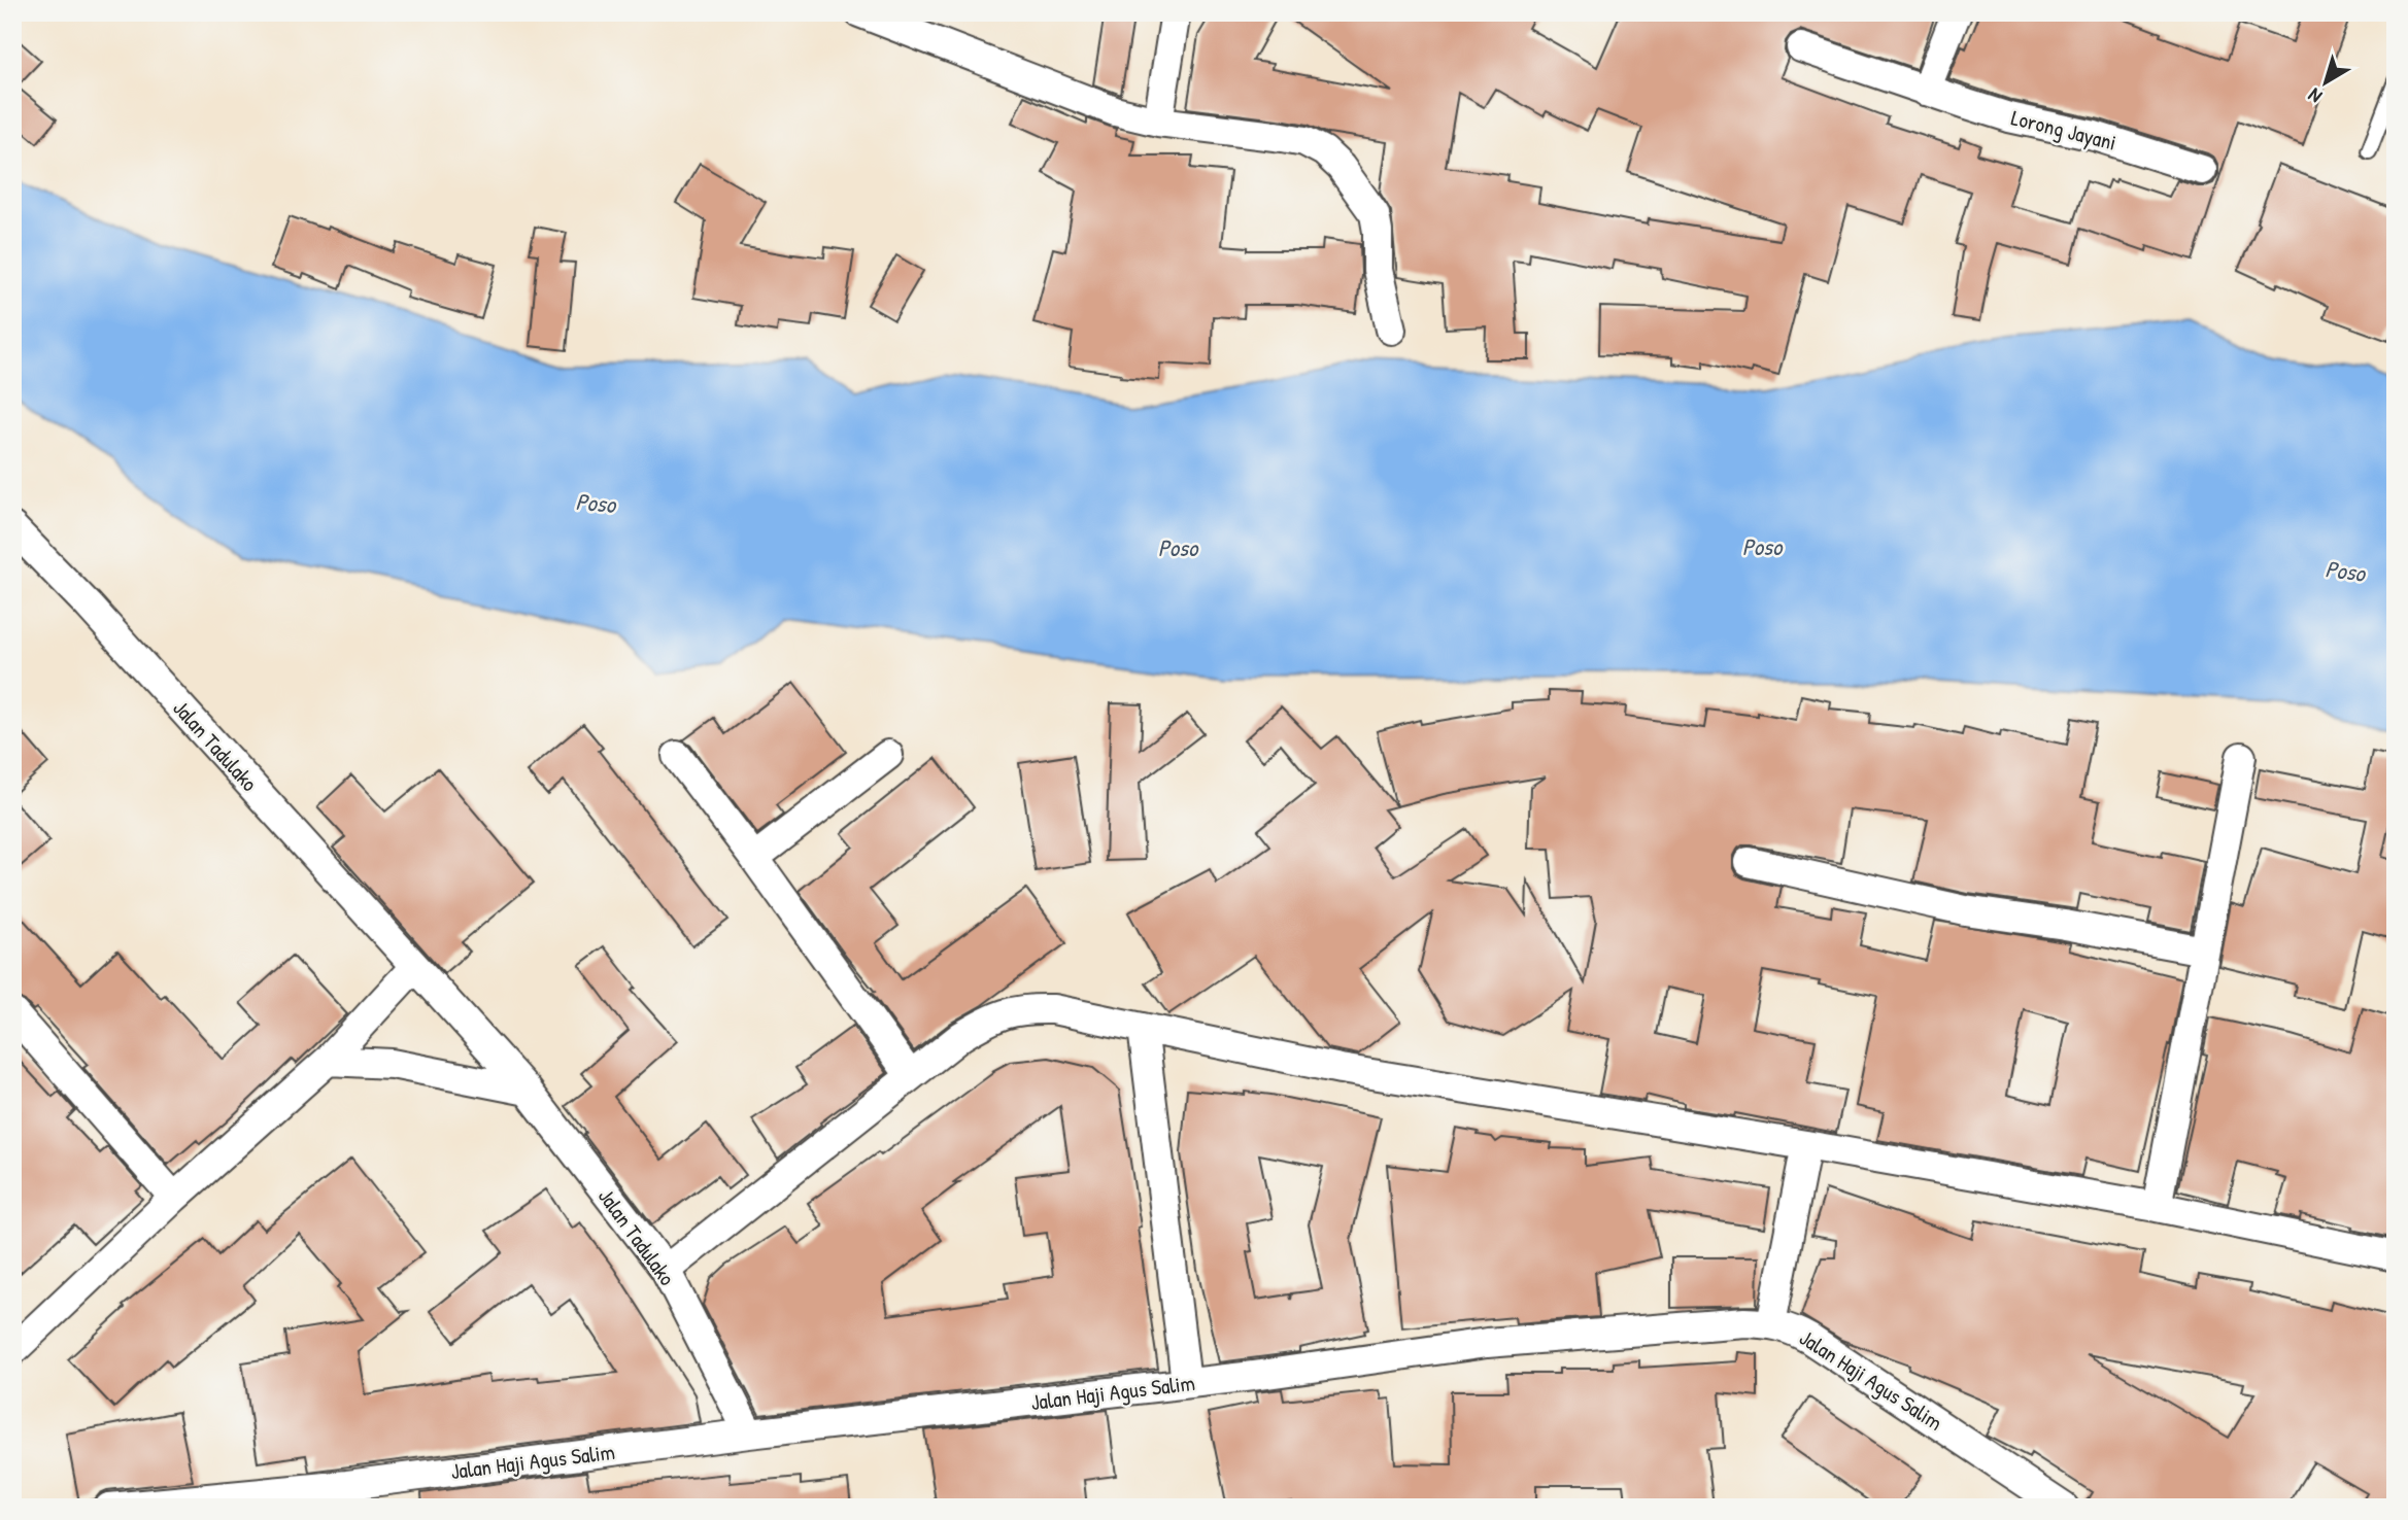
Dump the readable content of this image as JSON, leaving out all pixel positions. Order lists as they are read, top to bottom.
{
  "streets": {
    "street": ["Lorong Jayani", "Jalan Tadulako", "Jalan Haji Agus Salim"]
  },
  "crossings": [
    ["Jalan Tadulako", "Jalan Haji Agus Salim"]
  ],
  "water": ["Poso"],
  "north": "bottom left"
}
